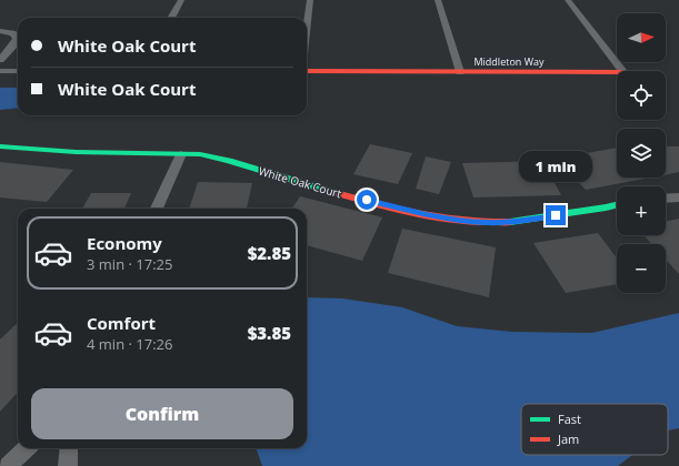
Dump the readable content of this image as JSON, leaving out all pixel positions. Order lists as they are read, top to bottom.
{
  "streets": {
    "street": ["Middleton Way", "White Oak Court"]
  },
  "legend": ["Fast", "Jam"],
  "north": "right",
  "page": {
    "map_buttons": ["+", "−"],
    "banner": ["White Oak Court", "White Oak Court"],
    "bubble": "1 min",
    "list": [
      {
        "name": "Economy",
        "note": "3 min · 17:25",
        "value": "$2.85"
      },
      {
        "name": "Comfort",
        "note": "4 min · 17:26",
        "value": "$3.85"
      }
    ],
    "buttons": "Confirm"
  }
}
